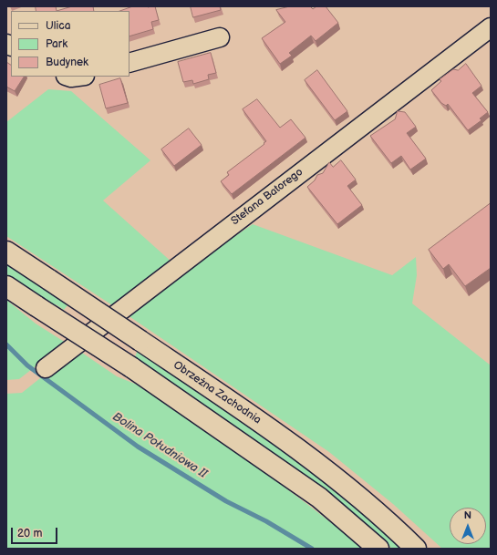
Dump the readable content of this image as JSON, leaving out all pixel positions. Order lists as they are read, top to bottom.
{
  "streets": {
    "street": ["Stefana Batorego", "Obrzeżna Zachodnia"]
  },
  "water": ["Bolina Południowa II"],
  "legend": ["Ulica", "Park", "Budynek"],
  "scale_bar": "20 m",
  "north": "top"
}
